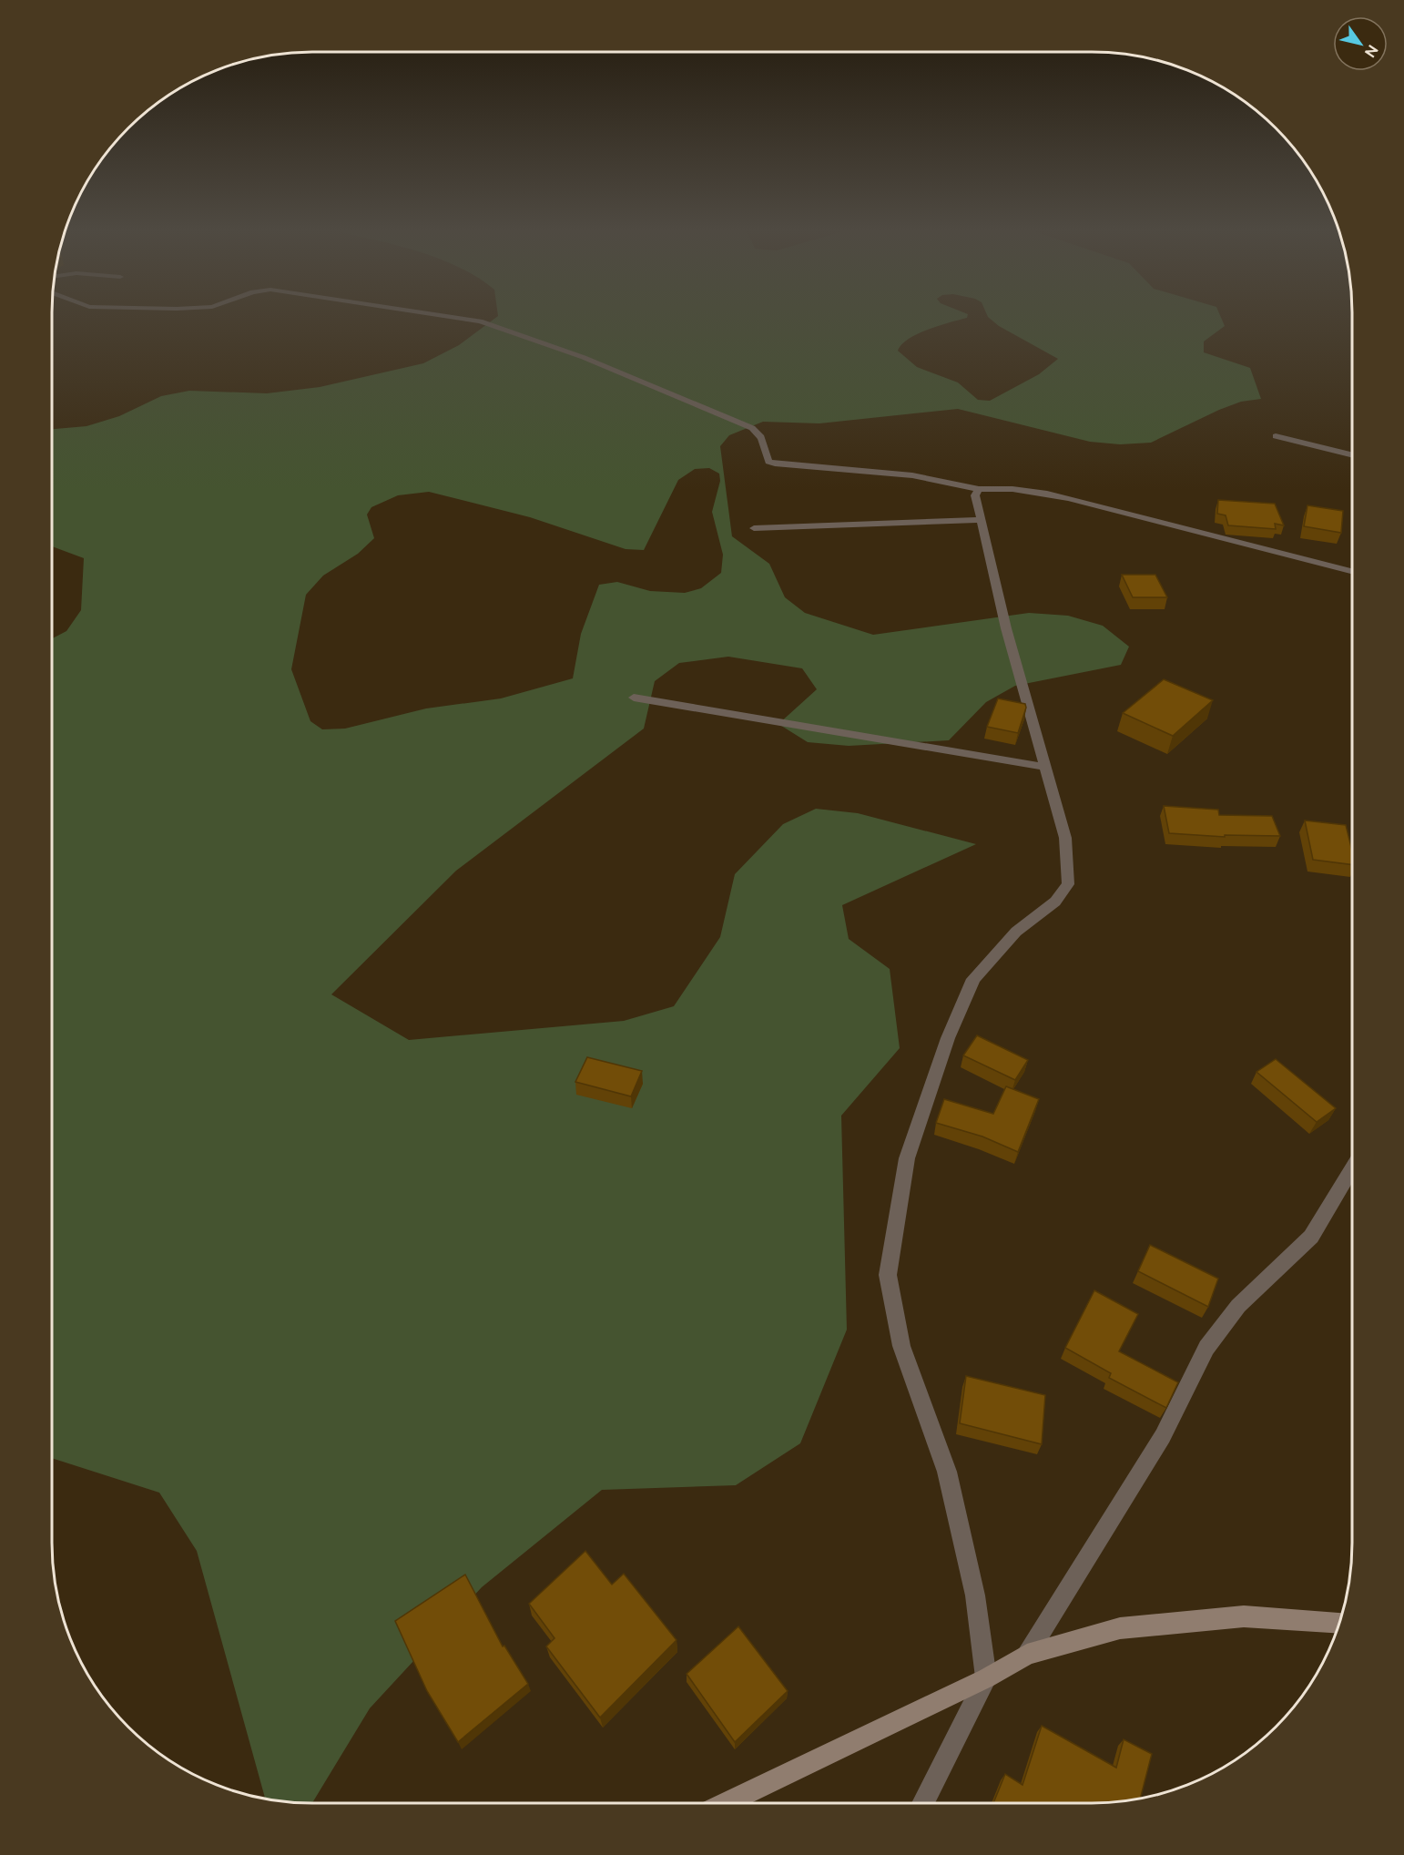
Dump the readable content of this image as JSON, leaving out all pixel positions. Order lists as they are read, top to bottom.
{
  "north": "bottom right"
}
